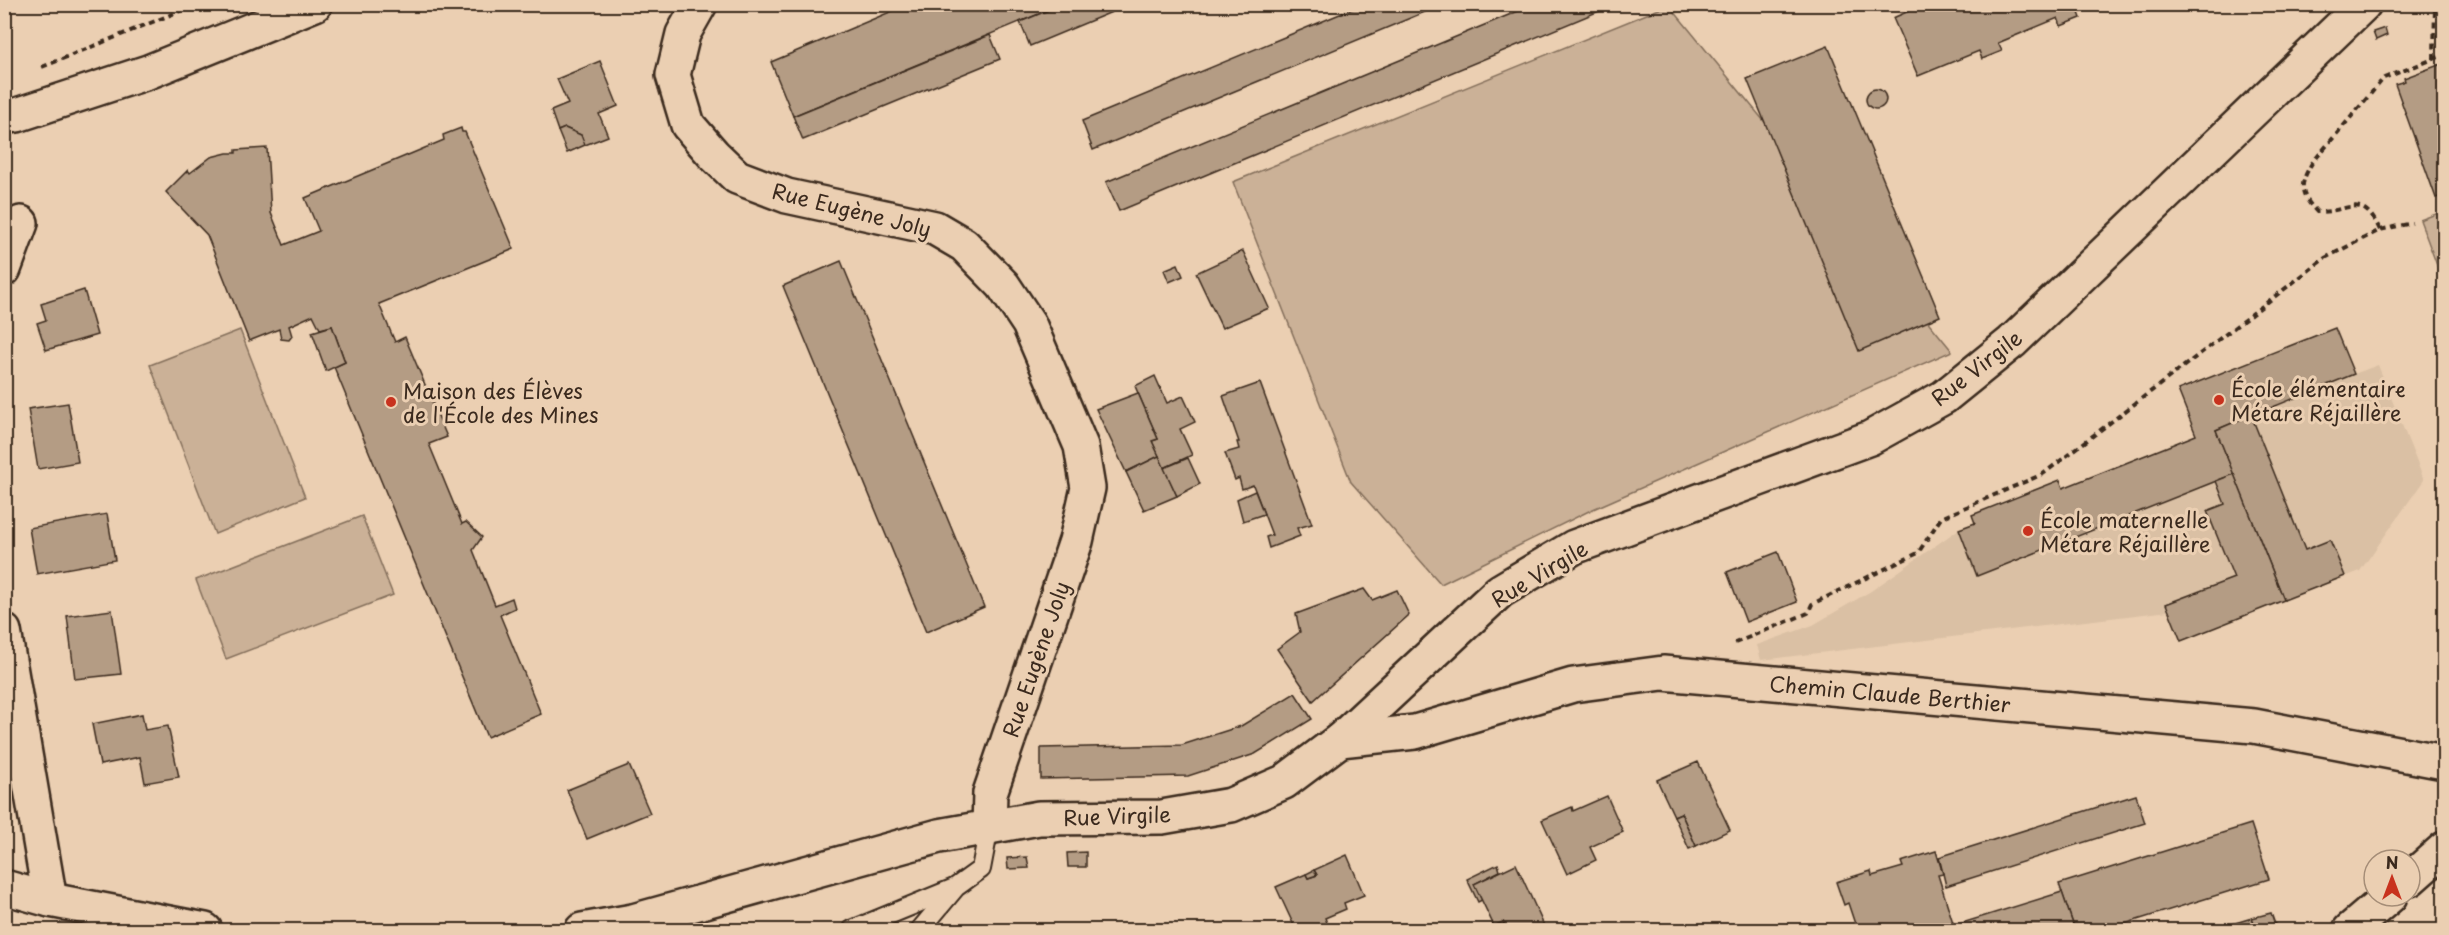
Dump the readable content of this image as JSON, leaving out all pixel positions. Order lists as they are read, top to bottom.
{
  "streets": {
    "street": ["Rue Eugène Joly", "Rue Virgile", "Chemin Claude Berthier"]
  },
  "crossings": [
    ["Rue Eugène Joly", "Rue Virgile"],
    ["Rue Virgile", "Chemin Claude Berthier"]
  ],
  "places": ["École élémentaire Métare Réjaillère", "Maison des Élèves de l'École des Mines", "École maternelle Métare Réjaillère"],
  "north": "top"
}
